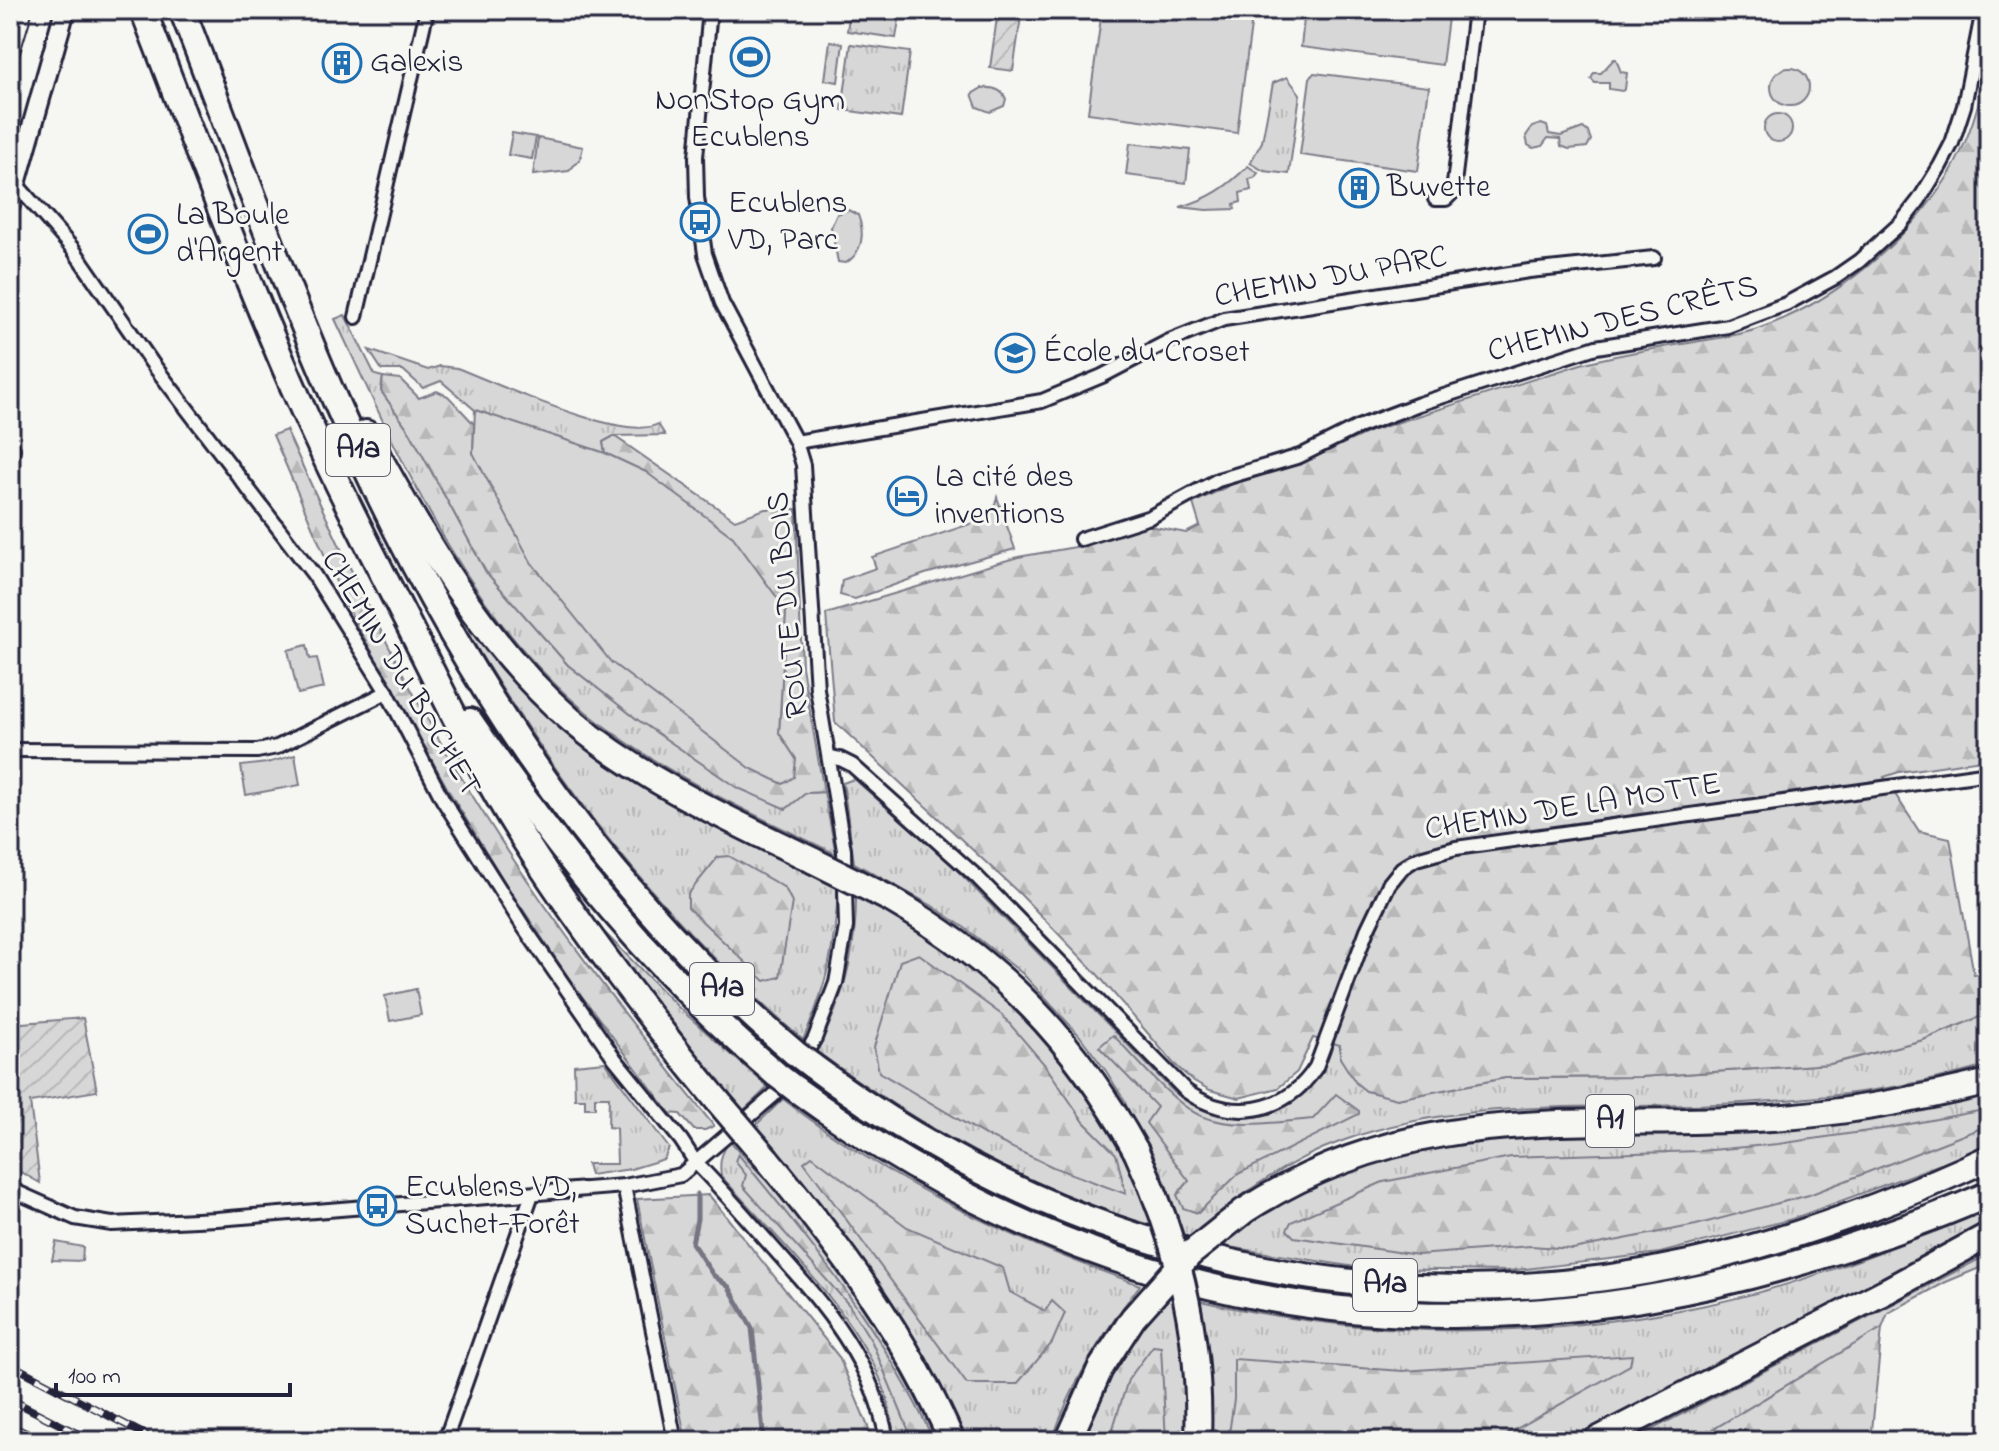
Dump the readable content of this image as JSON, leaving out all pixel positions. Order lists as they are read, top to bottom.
{
  "streets": {
    "highway": ["A1a", "A1"],
    "street": [
      "CHEMIN DU PARC",
      "CHEMIN DES CRÊTS",
      "ROUTE DU BOIS",
      "CHEMIN DU BOCHET",
      "CHEMIN DE LA MOTTE"
    ]
  },
  "crossings": [
    ["CHEMIN DU PARC", "ROUTE DU BOIS"],
    ["ROUTE DU BOIS", "CHEMIN DU BOCHET"],
    ["ROUTE DU BOIS", "CHEMIN DE LA MOTTE"]
  ],
  "places": {
    "sports": ["NonStop Gym Ecublens", "La Boule d'Argent"],
    "building": ["Galexis", "Buvette"],
    "bus stop": ["Ecublens VD, Parc", "Ecublens VD, Suchet-Forêt"],
    "school or university": ["École du Croset"],
    "hotel": ["La cité des inventions"]
  },
  "scale_bar": "100 m"
}
